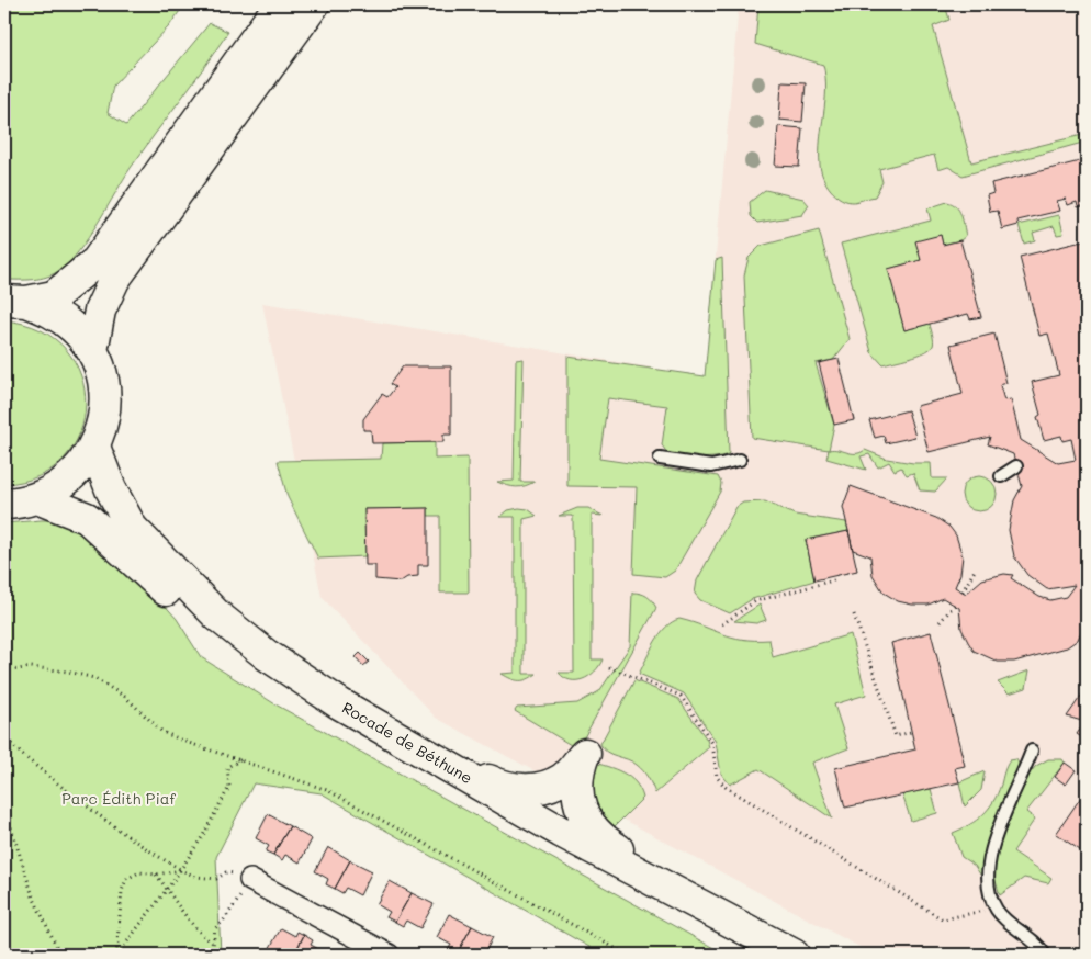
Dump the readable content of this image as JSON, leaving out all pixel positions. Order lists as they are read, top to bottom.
{
  "streets": {
    "main road": ["Rocade de Béthune"]
  },
  "parks": ["Parc Édith Piaf"]
}
